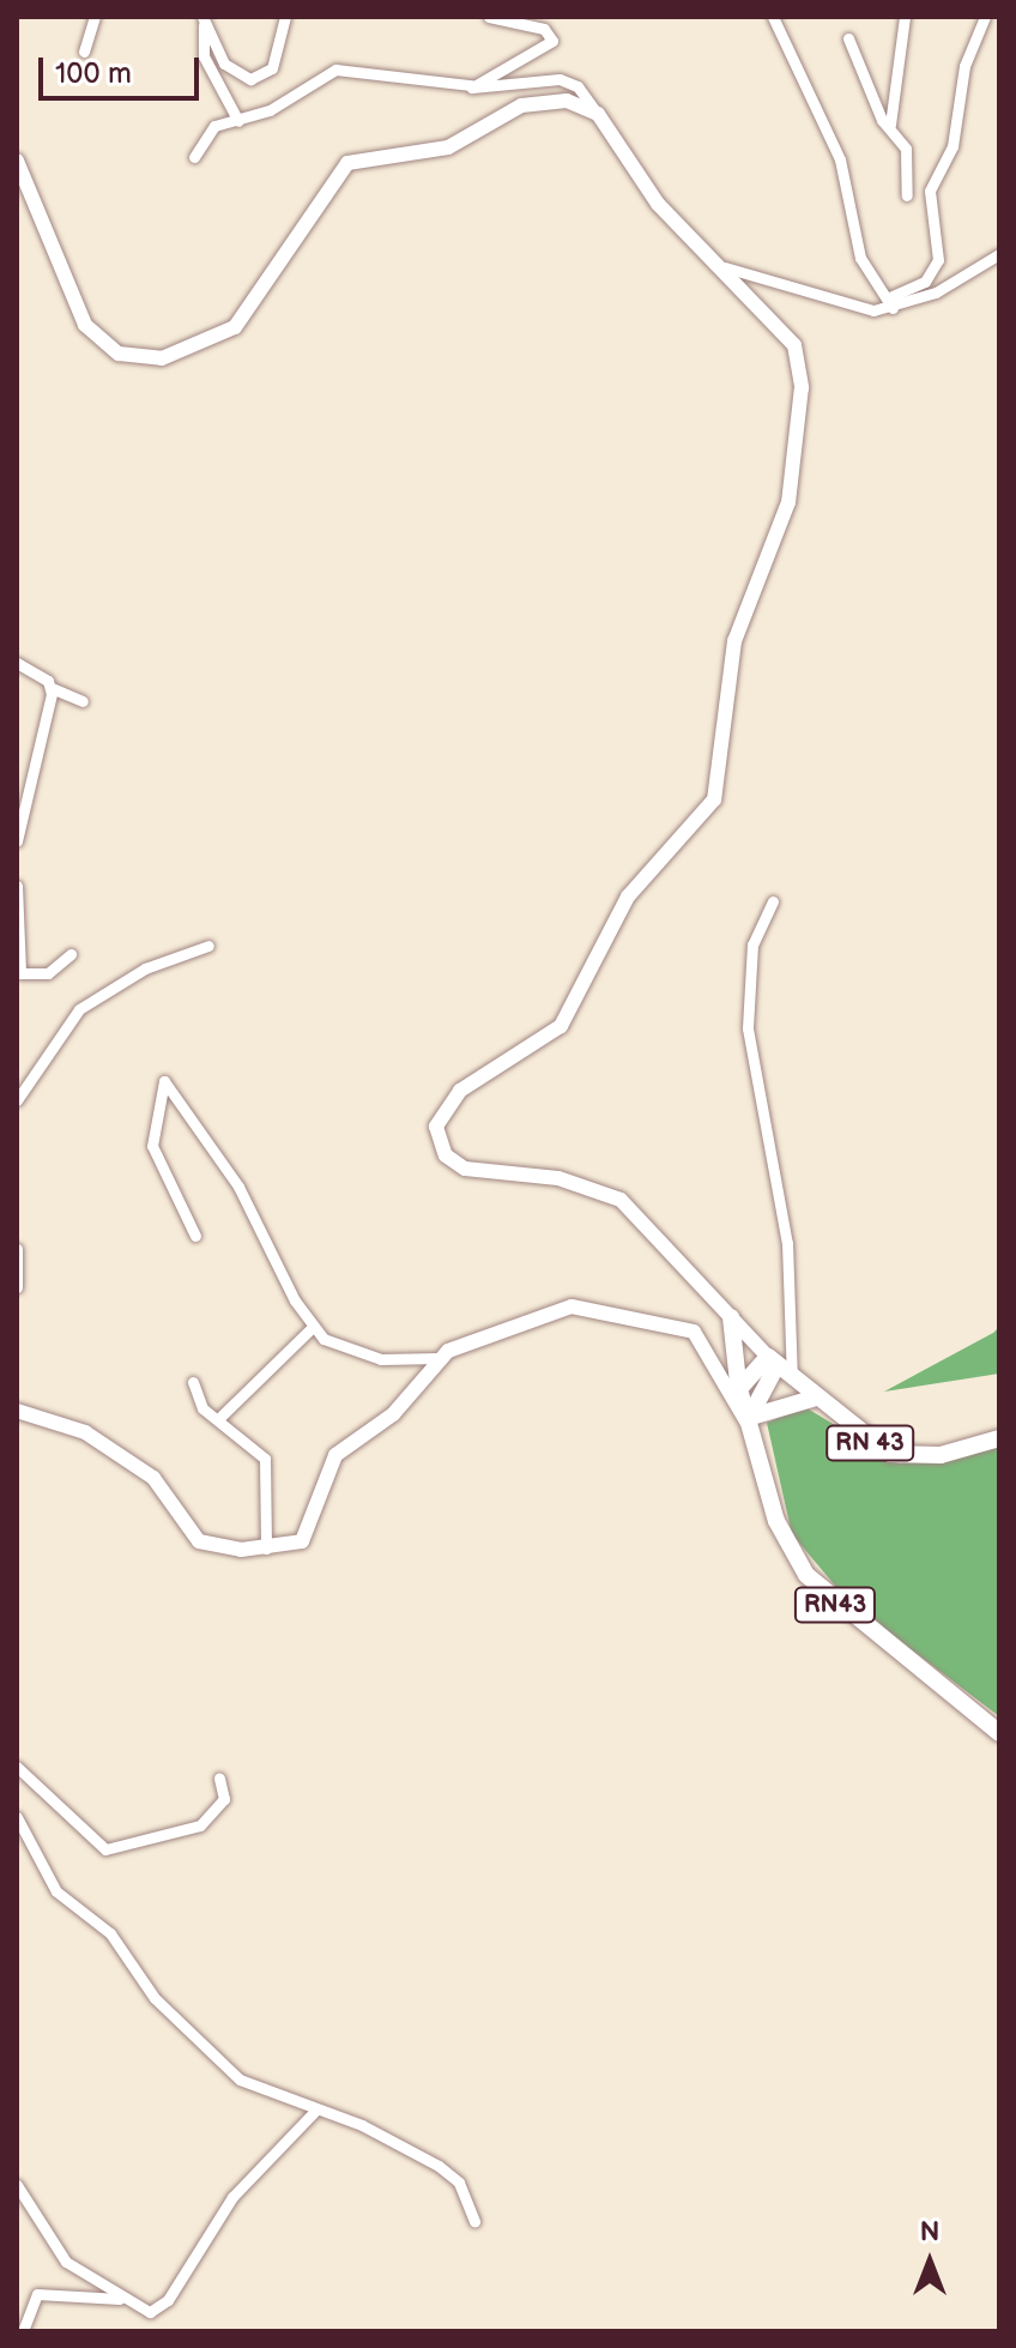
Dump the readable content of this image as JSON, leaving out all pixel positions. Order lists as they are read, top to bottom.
{
  "streets": {
    "main road": ["RN 43", "RN43"]
  },
  "scale_bar": "100 m",
  "north": "top"
}
